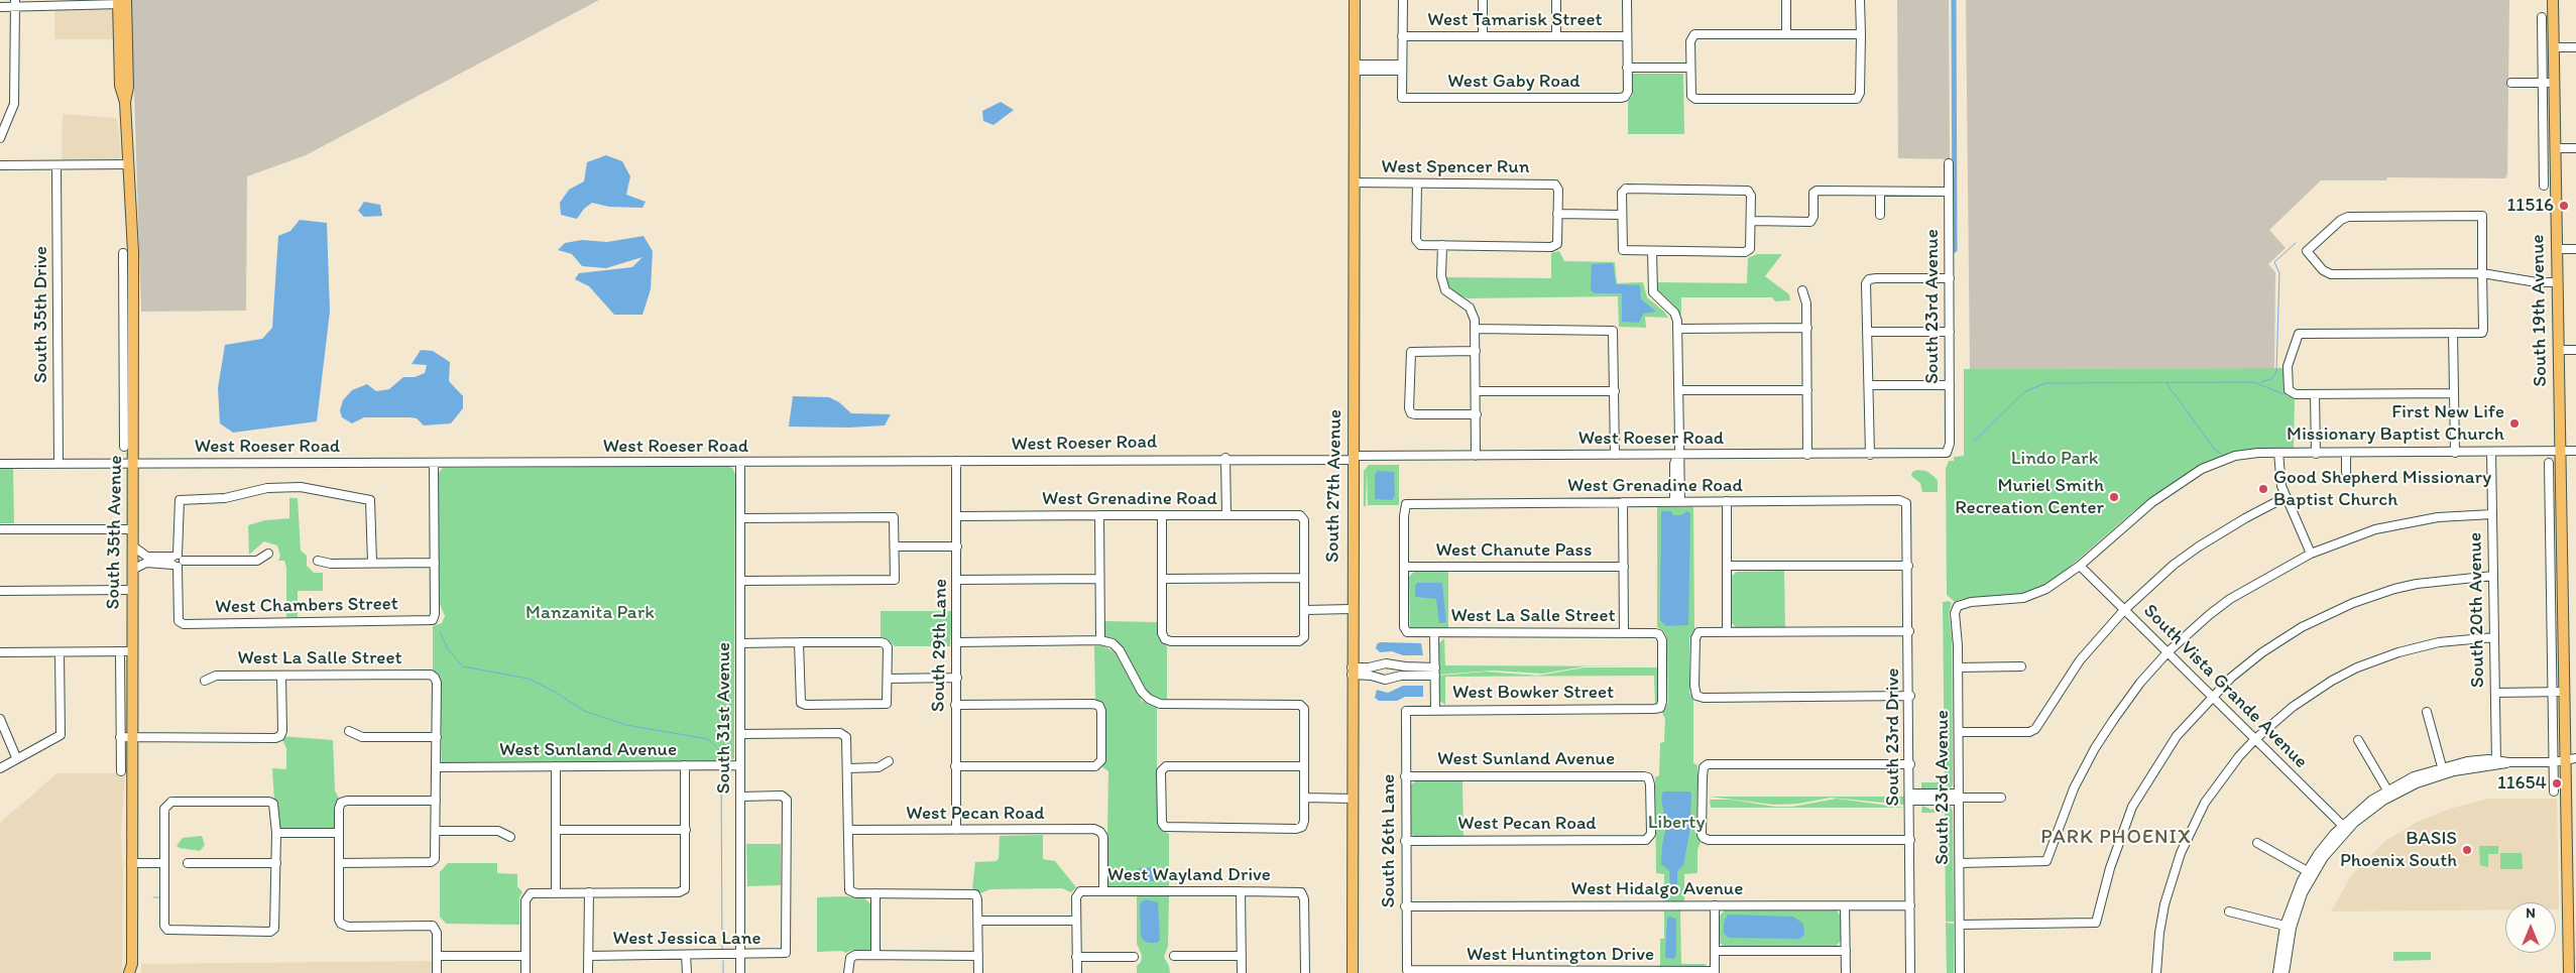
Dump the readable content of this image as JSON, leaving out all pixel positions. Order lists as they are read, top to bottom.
{
  "streets": {
    "main road": ["South 19th Avenue", "South 27th Avenue", "South 35th Avenue"],
    "street": [
      "West Tamarisk Street",
      "West Gaby Road",
      "West Spencer Run",
      "South 23rd Avenue",
      "South 35th Drive",
      "West Roeser Road",
      "West Grenadine Road",
      "West Chanute Pass",
      "West Chambers Street",
      "South 20th Avenue",
      "West La Salle Street",
      "South 29th Lane",
      "South Vista Grande Avenue",
      "West Bowker Street",
      "South 31st Avenue",
      "South 23rd Drive",
      "West Sunland Avenue",
      "West Pecan Road",
      "South 26th Lane",
      "West Wayland Drive",
      "West Hidalgo Avenue",
      "West Jessica Lane",
      "West Huntington Drive"
    ]
  },
  "crossings": [
    ["West Spencer Run", "South 27th Avenue"],
    ["South 23rd Avenue", "West Roeser Road"],
    ["South 23rd Avenue", "South Vista Grande Avenue"],
    ["South 35th Drive", "West Roeser Road"],
    ["West Roeser Road", "South 27th Avenue"],
    ["West Roeser Road", "South 35th Avenue"],
    ["West Roeser Road", "South 29th Lane"],
    ["West Roeser Road", "South 31st Avenue"],
    ["West Grenadine Road", "West Chanute Pass"],
    ["West Grenadine Road", "West La Salle Street"],
    ["West Grenadine Road", "South 29th Lane"],
    ["West Grenadine Road", "South 23rd Drive"],
    ["West Chanute Pass", "West La Salle Street"],
    ["West La Salle Street", "West Bowker Street"],
    ["South 29th Lane", "West Pecan Road"],
    ["West Bowker Street", "South 26th Lane"],
    ["South 31st Avenue", "West Sunland Avenue"],
    ["South 31st Avenue", "West Jessica Lane"],
    ["South 23rd Drive", "West Hidalgo Avenue"],
    ["West Sunland Avenue", "West Pecan Road"],
    ["West Sunland Avenue", "South 26th Lane"],
    ["West Pecan Road", "South 26th Lane"],
    ["West Pecan Road", "West Wayland Drive"],
    ["South 26th Lane", "West Hidalgo Avenue"],
    ["South 26th Lane", "West Huntington Drive"]
  ],
  "districts": ["PARK PHOENIX"],
  "parks": ["Lindo Park", "Manzanita Park", "Liberty"],
  "places": [
    "11516",
    "First New Life Missionary Baptist Church",
    "Good Shepherd Missionary Baptist Church",
    "Muriel Smith Recreation Center",
    "11654",
    "BASIS Phoenix South"
  ],
  "north": "top"
}
